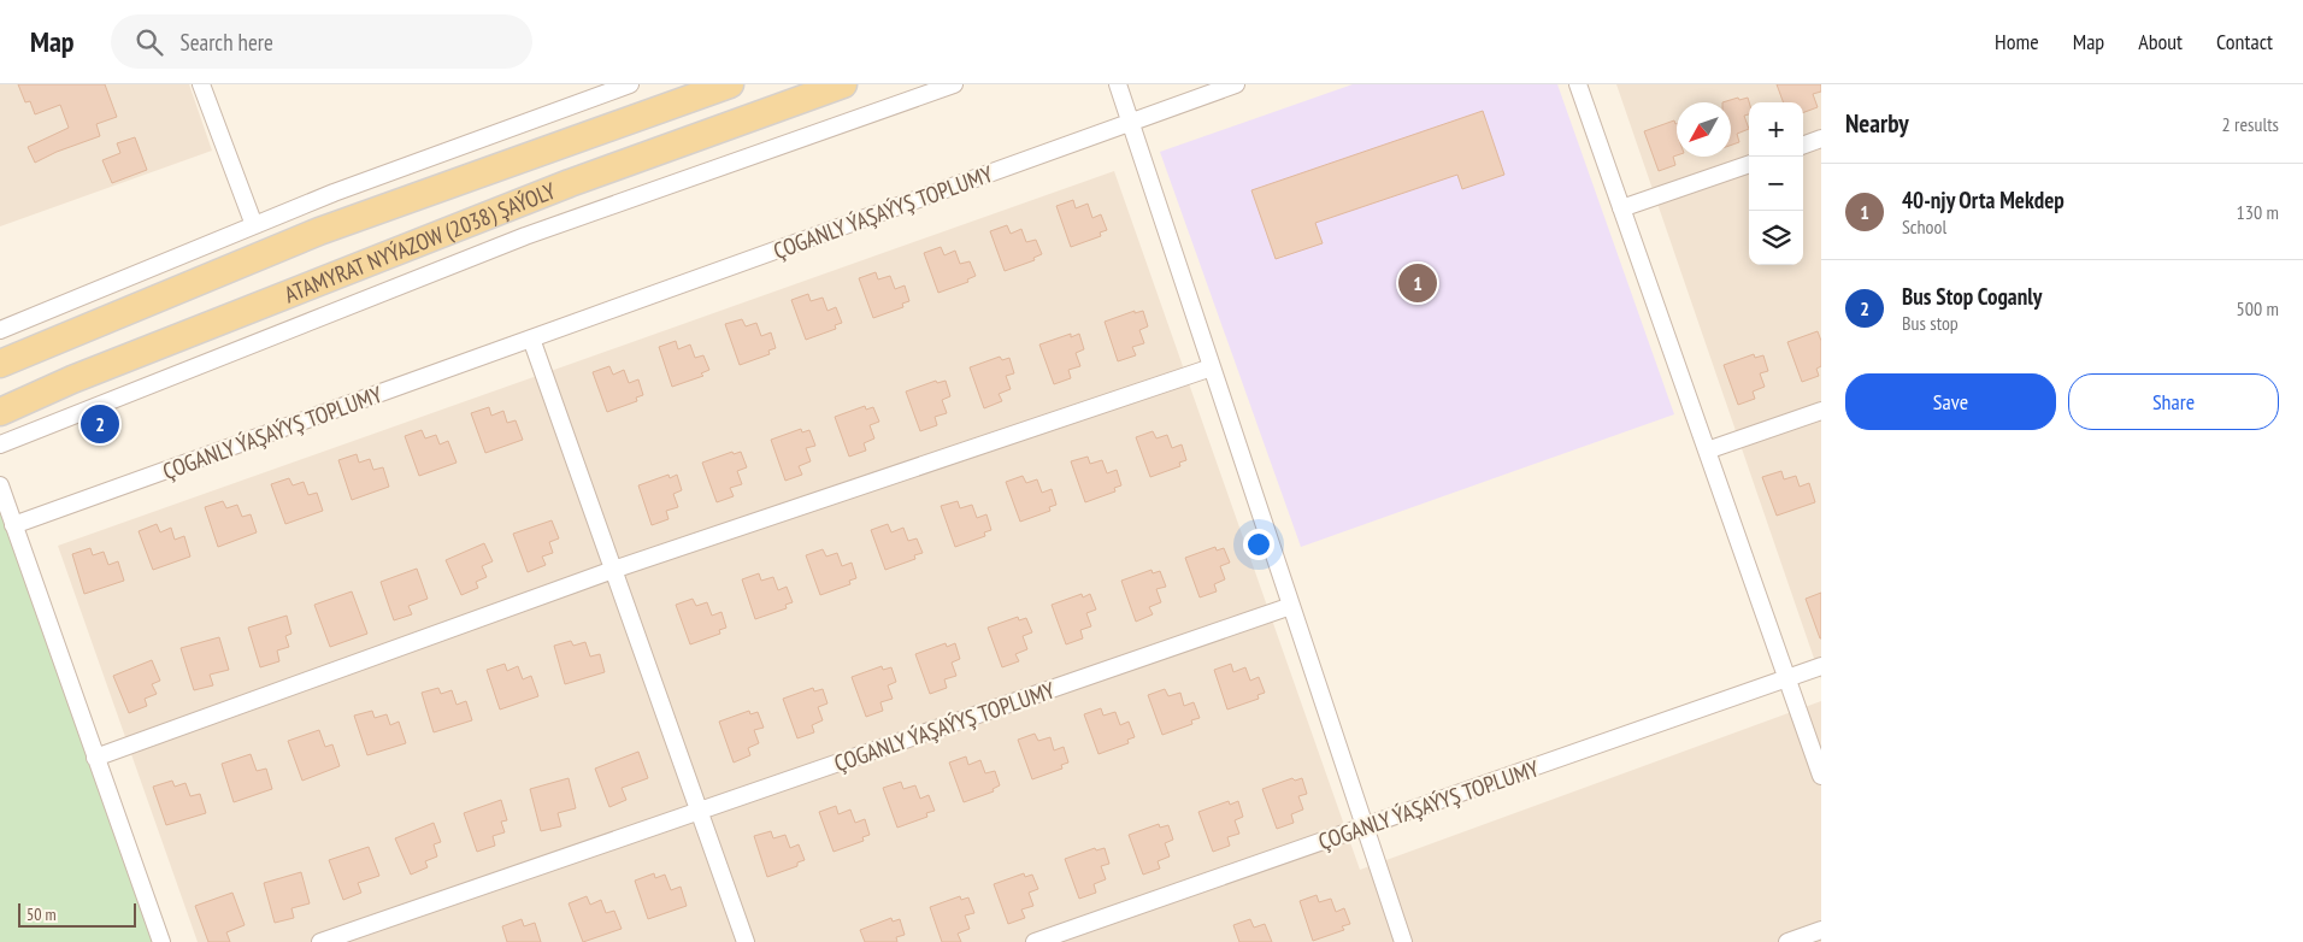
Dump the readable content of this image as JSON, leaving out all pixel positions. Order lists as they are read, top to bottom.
{
  "streets": {
    "main road": ["ATAMYRAT NYÝAZOW (2038) ŞAÝOLY"],
    "street": ["ÇOGANLY ÝAŞAÝYŞ TOPLUMY"]
  },
  "scale_bar": "50 m",
  "north": "bottom left",
  "page": {
    "header": "Map",
    "search": "Search here",
    "nav": [
      "Home",
      "Map",
      "About",
      "Contact"
    ],
    "heading": ["Nearby", "2 results"],
    "map_buttons": ["+", "−"],
    "list": [
      {
        "mark": "1",
        "name": "40-njy Orta Mekdep",
        "note": "School",
        "value": "130 m"
      },
      {
        "mark": "2",
        "name": "Bus Stop Coganly",
        "note": "Bus stop",
        "value": "500 m"
      }
    ],
    "pins": ["1", "2"],
    "buttons": ["Save", "Share"],
    "scale": "50 m"
  }
}
